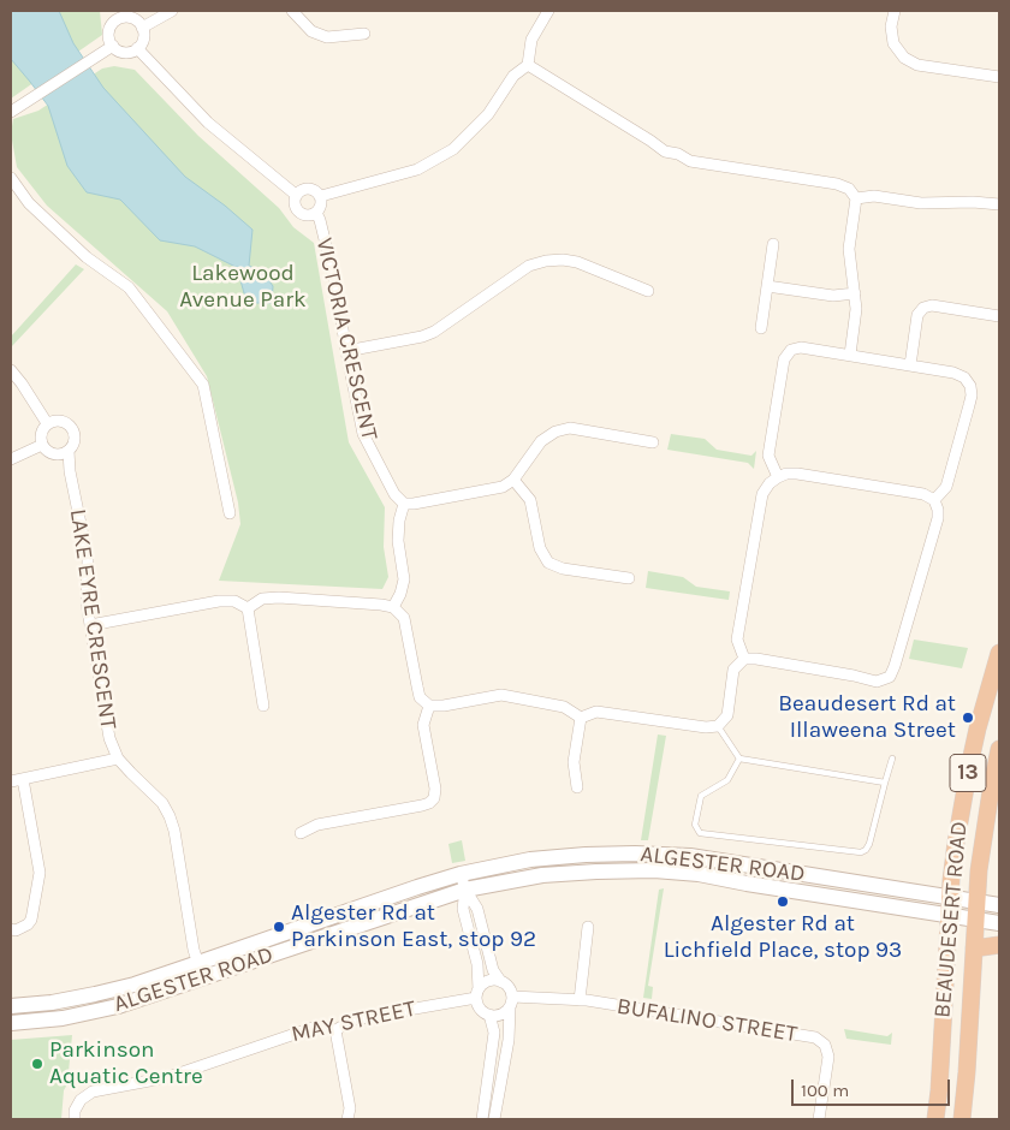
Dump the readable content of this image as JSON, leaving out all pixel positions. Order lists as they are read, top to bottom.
{
  "streets": {
    "highway": ["13", "BEAUDESERT ROAD"],
    "main road": ["ALGESTER ROAD"],
    "street": [
      "VICTORIA CRESCENT",
      "LAKE EYRE CRESCENT",
      "BUFALINO STREET",
      "MAY STREET"
    ]
  },
  "crossings": [
    ["LAKE EYRE CRESCENT", "ALGESTER ROAD"],
    ["ALGESTER ROAD", "BEAUDESERT ROAD"],
    ["BUFALINO STREET", "MAY STREET"]
  ],
  "parks": ["Lakewood Avenue Park"],
  "places": [
    "Beaudesert Rd at Illaweena Street",
    "Algester Rd at Lichfield Place, stop 93",
    "Algester Rd at Parkinson East, stop 92",
    "Parkinson Aquatic Centre"
  ],
  "scale_bar": "100 m"
}
